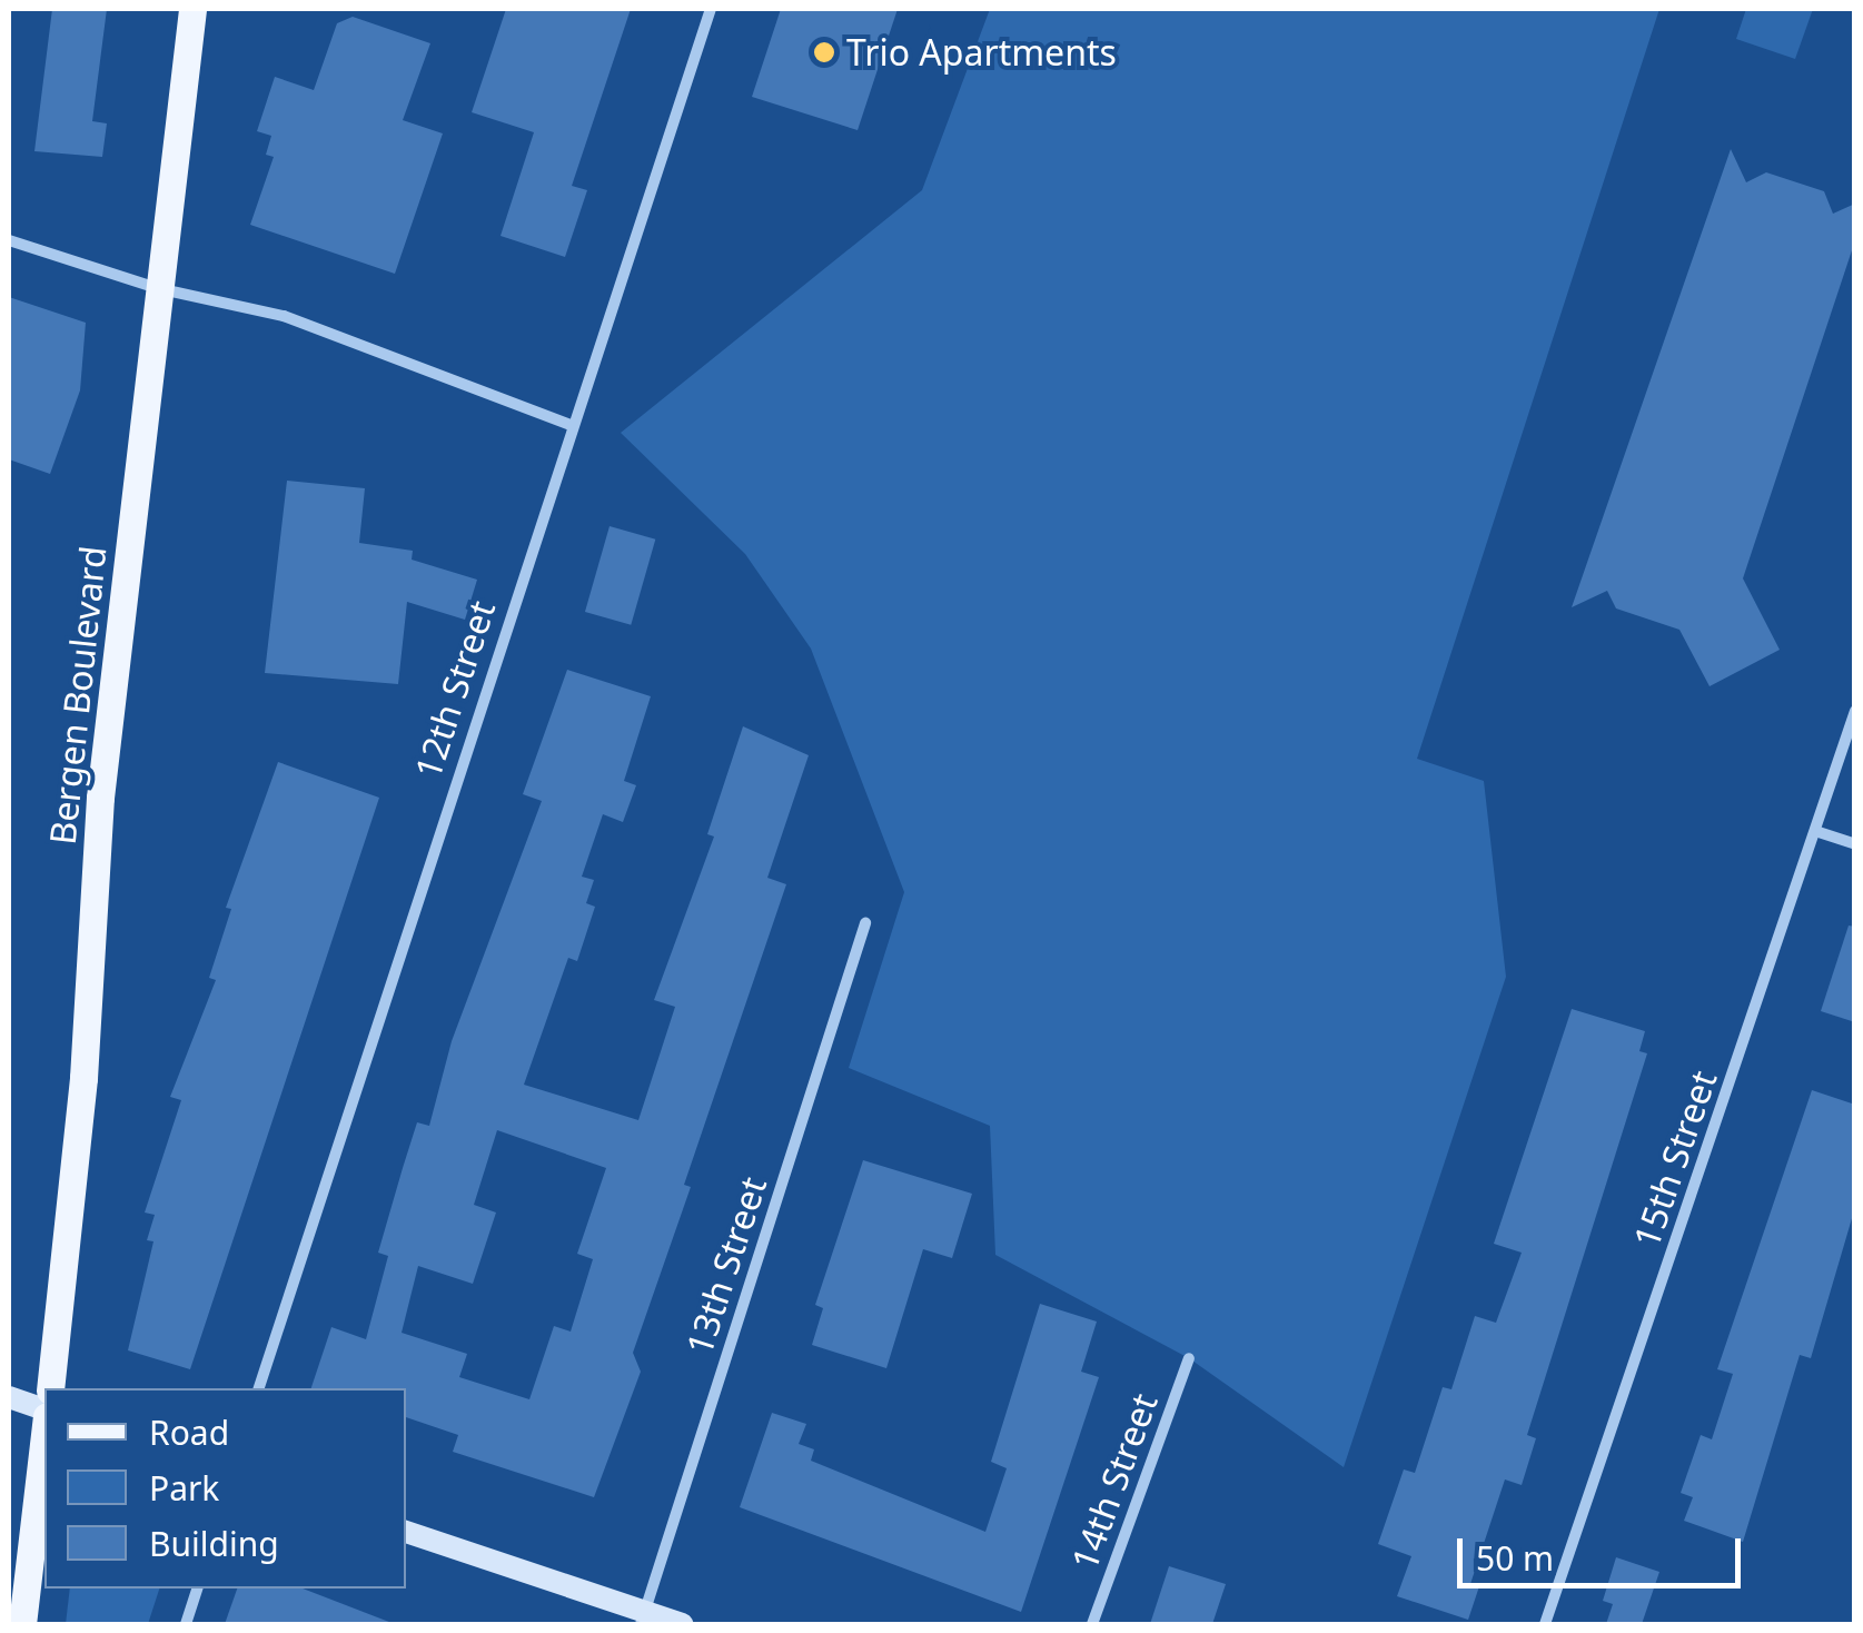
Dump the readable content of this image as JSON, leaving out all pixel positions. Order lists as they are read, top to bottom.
{
  "streets": {
    "main road": ["Bergen Boulevard"],
    "street": [
      "12th Street",
      "15th Street",
      "13th Street",
      "14th Street"
    ]
  },
  "places": ["Trio Apartments"],
  "legend": ["Road", "Park", "Building"],
  "scale_bar": "50 m"
}
